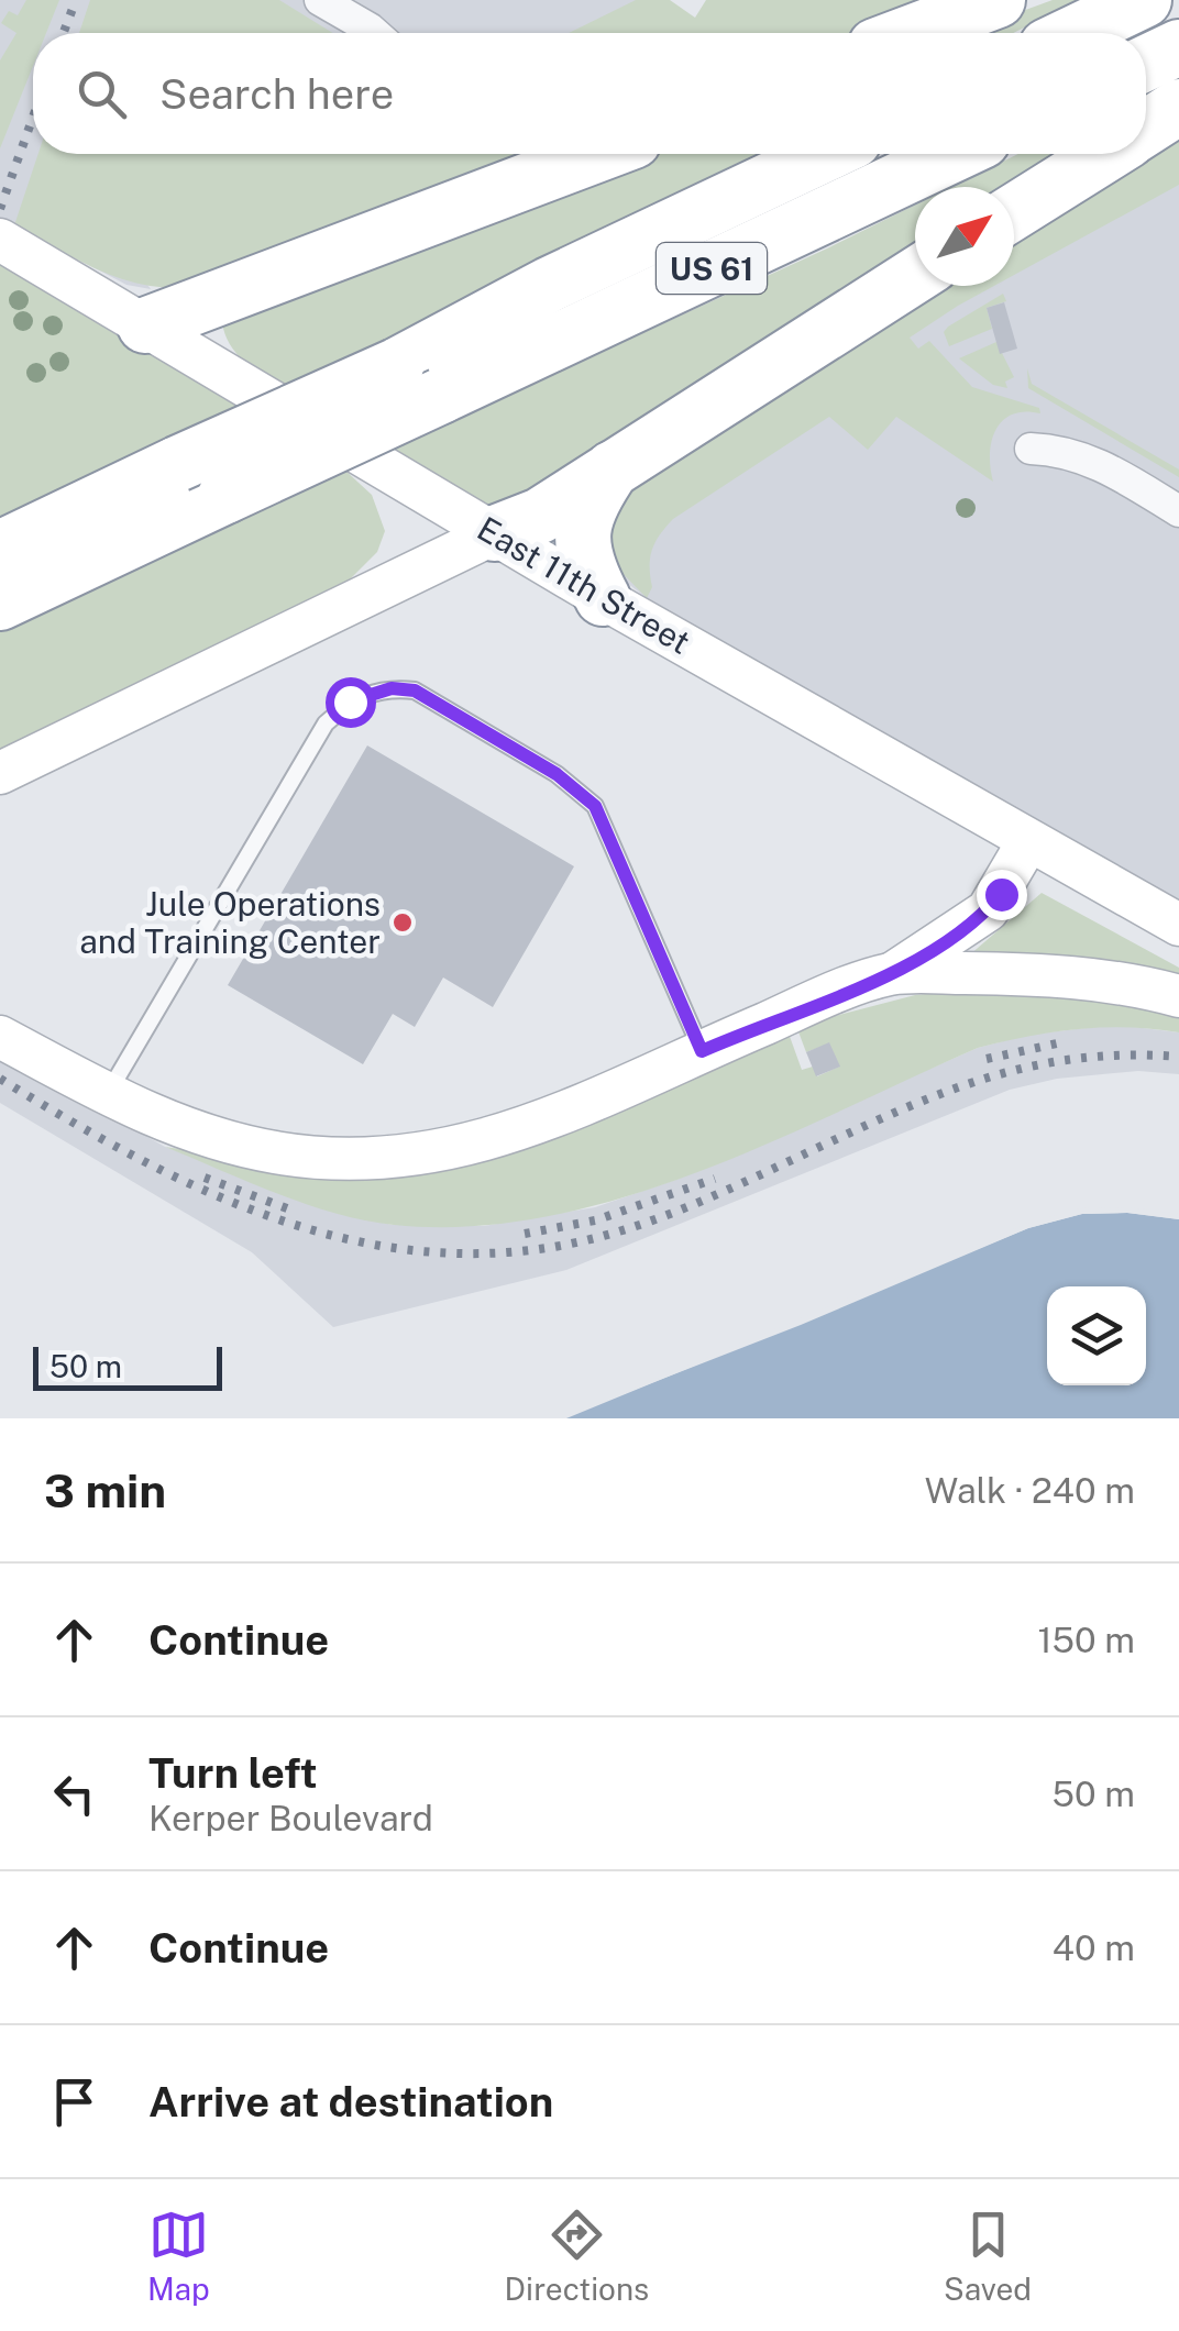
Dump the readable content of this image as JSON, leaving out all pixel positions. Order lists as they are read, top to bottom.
{
  "streets": {
    "highway": ["US 61"],
    "main road": ["East 11th Street"]
  },
  "places": ["Jule Operations and Training Center"],
  "scale_bar": "50 m",
  "north": "top right",
  "page": {
    "search": "Search here",
    "scale": "50 m",
    "heading": ["3 min", "Walk · 240 m"],
    "list": [
      ["Continue", "150 m"],
      ["Turn left", "Kerper Boulevard", "50 m"],
      ["Continue", "40 m"],
      "Arrive at destination"
    ],
    "nav": ["Map", "Directions", "Saved"]
  }
}
